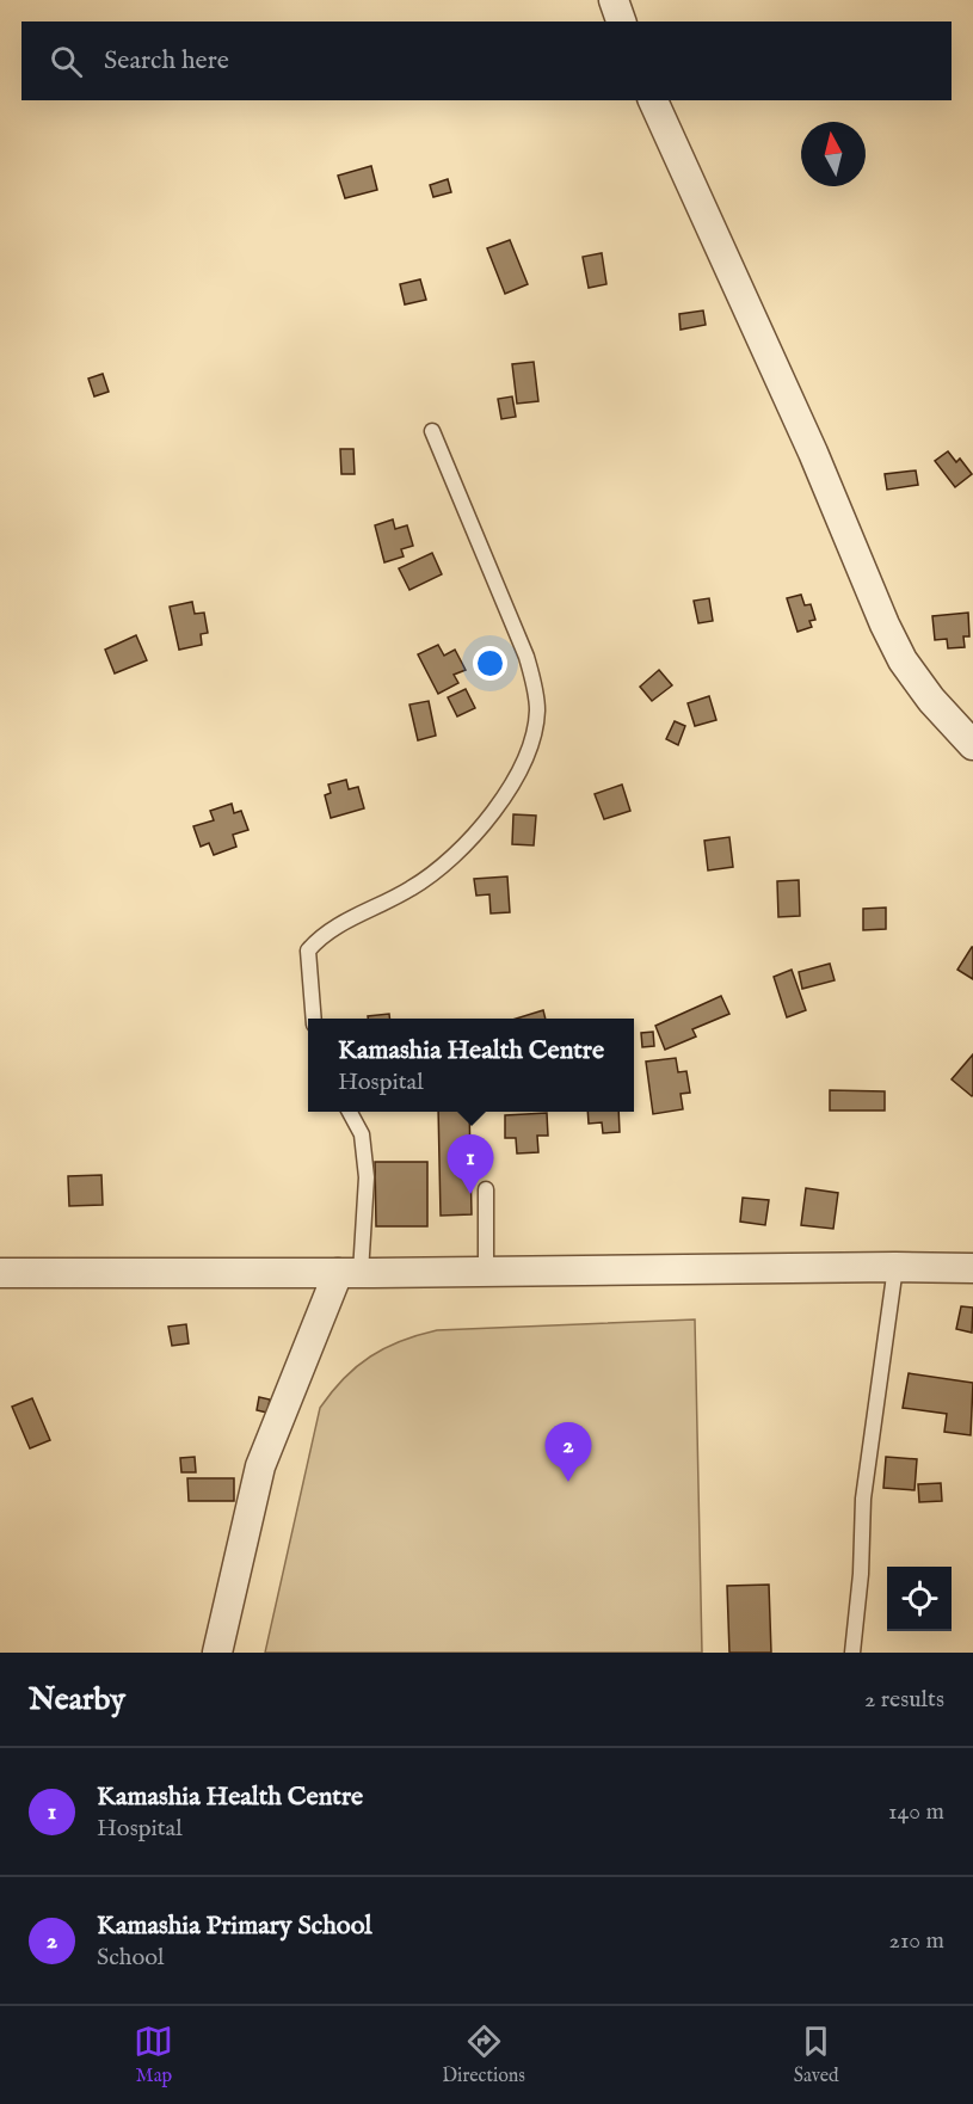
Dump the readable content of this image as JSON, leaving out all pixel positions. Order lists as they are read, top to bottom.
{
  "north": "top",
  "page": {
    "search": "Search here",
    "popup": ["Kamashia Health Centre", "Hospital"],
    "pins": ["1", "2"],
    "heading": ["Nearby", "2 results"],
    "list": [
      {
        "mark": "1",
        "name": "Kamashia Health Centre",
        "note": "Hospital",
        "value": "140 m"
      },
      {
        "mark": "2",
        "name": "Kamashia Primary School",
        "note": "School",
        "value": "210 m"
      }
    ],
    "nav": ["Map", "Directions", "Saved"]
  }
}
